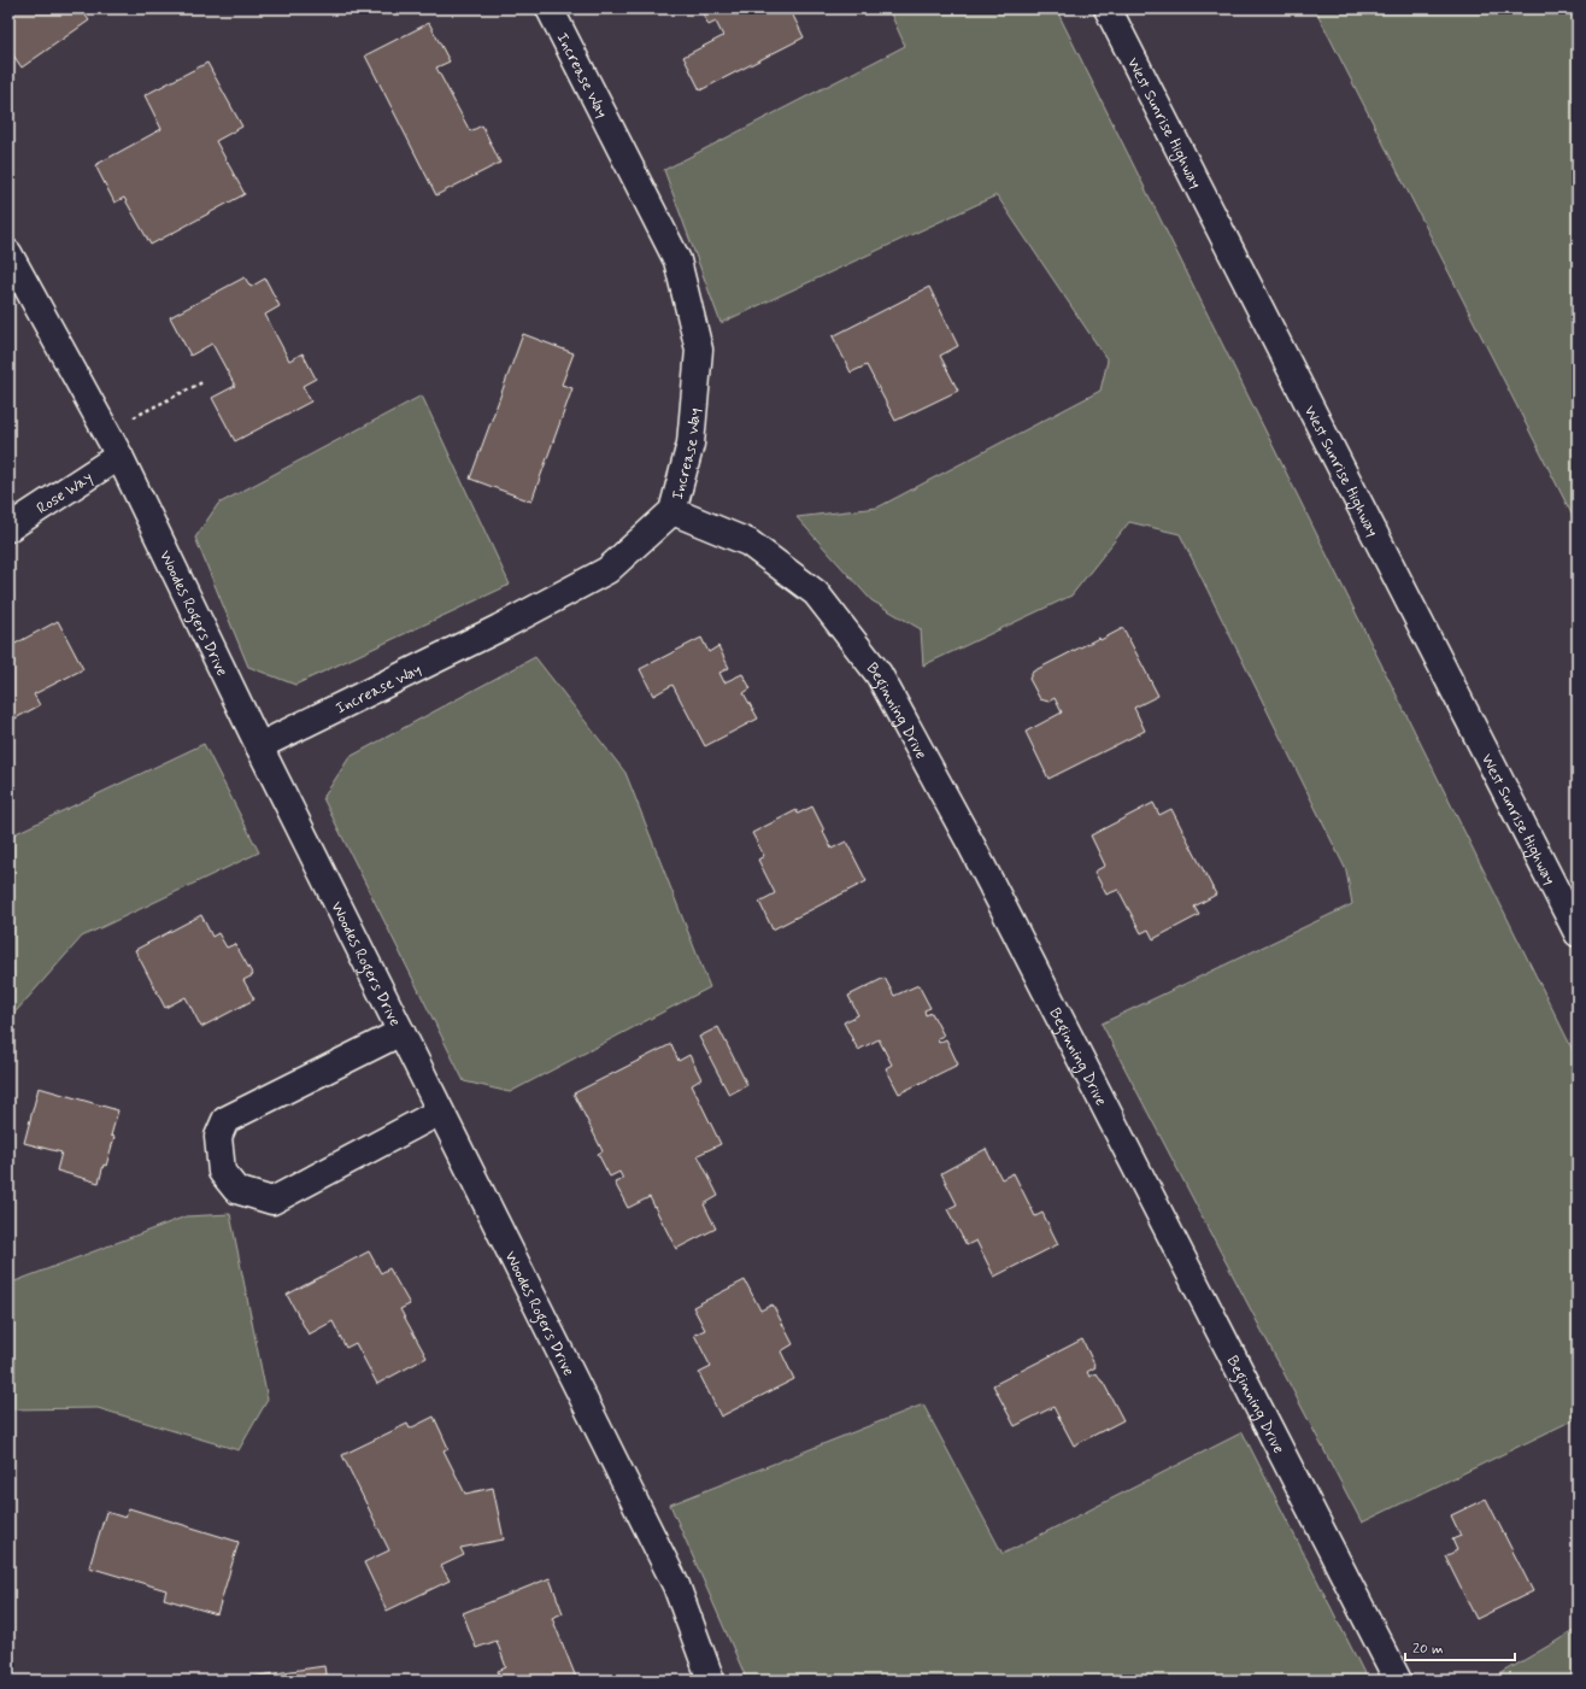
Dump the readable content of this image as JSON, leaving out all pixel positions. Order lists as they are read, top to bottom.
{
  "streets": {
    "street": [
      "Increase Way",
      "West Sunrise Highway",
      "Rose Way",
      "Woodes Rogers Drive",
      "Beginning Drive"
    ]
  },
  "crossings": [
    ["Increase Way", "Woodes Rogers Drive"],
    ["Increase Way", "Beginning Drive"],
    ["Rose Way", "Woodes Rogers Drive"]
  ],
  "scale_bar": "20 m"
}
